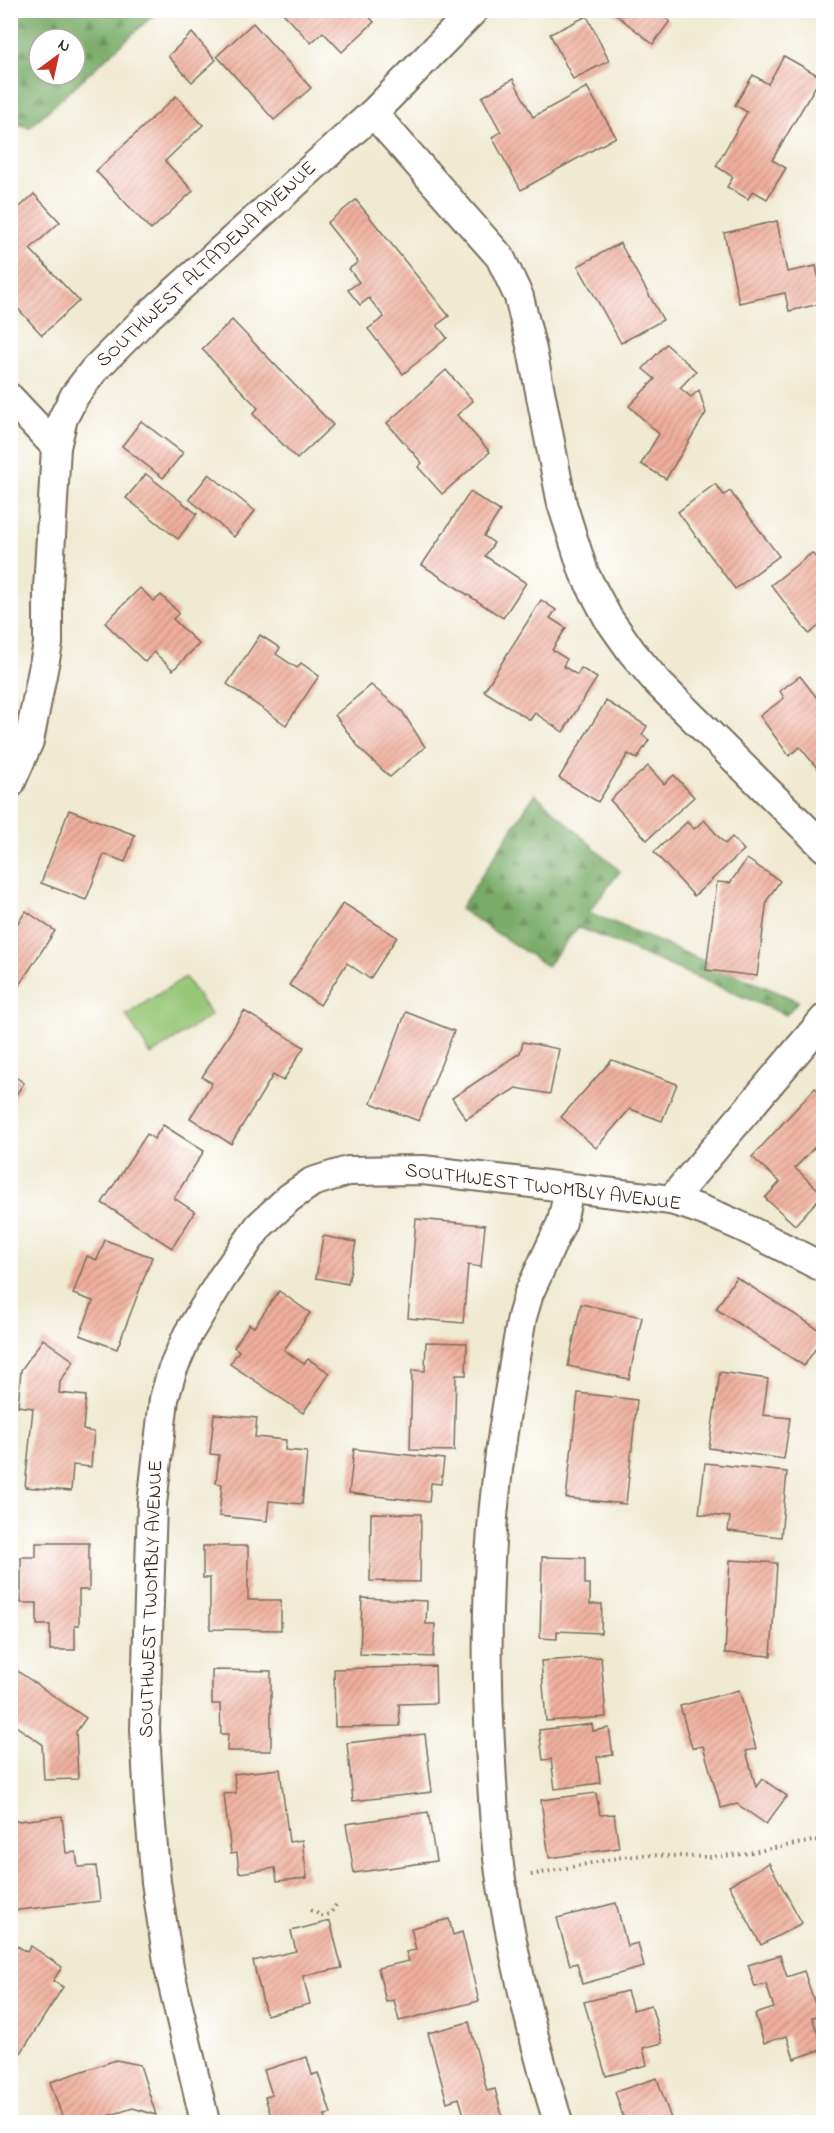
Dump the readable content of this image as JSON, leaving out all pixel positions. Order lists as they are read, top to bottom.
{
  "streets": {
    "street": ["SOUTHWEST ALTADENA AVENUE", "SOUTHWEST TWOMBLY AVENUE"]
  },
  "north": "top right"
}
